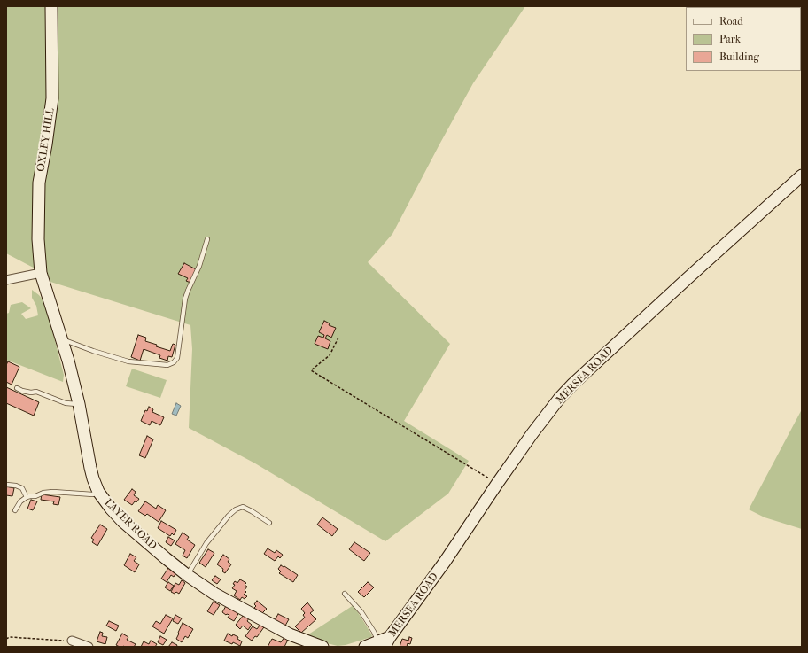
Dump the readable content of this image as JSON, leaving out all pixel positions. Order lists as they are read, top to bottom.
{
  "streets": {
    "street": ["OXLEY HILL", "MERSEA ROAD", "LAYER ROAD"]
  },
  "crossings": [
    ["OXLEY HILL", "LAYER ROAD"]
  ],
  "legend": ["Road", "Park", "Building"]
}
